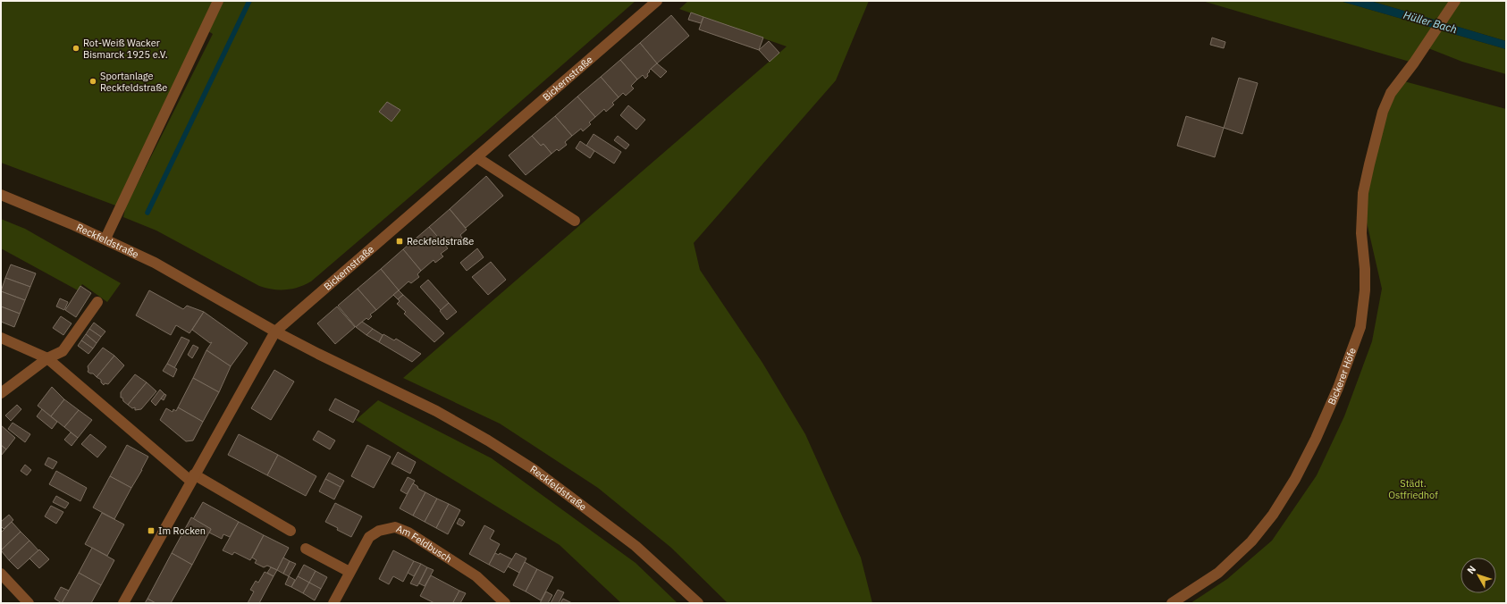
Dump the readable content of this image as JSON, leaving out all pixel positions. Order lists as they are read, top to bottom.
{
  "streets": {
    "street": [
      "Bickernstraße",
      "Reckfeldstraße",
      "Bickerer Höfe",
      "Am Feldbusch"
    ]
  },
  "crossings": [
    ["Bickernstraße", "Reckfeldstraße"]
  ],
  "water": ["Hüller Bach"],
  "parks": ["Städt. Ostfriedhof"],
  "places": {
    "other": ["Rot-Weiß Wacker Bismarck 1925 e.V.", "Sportanlage Reckfeldstraße"],
    "transit": ["Reckfeldstraße", "Im Rocken"]
  },
  "north": "top left"
}
